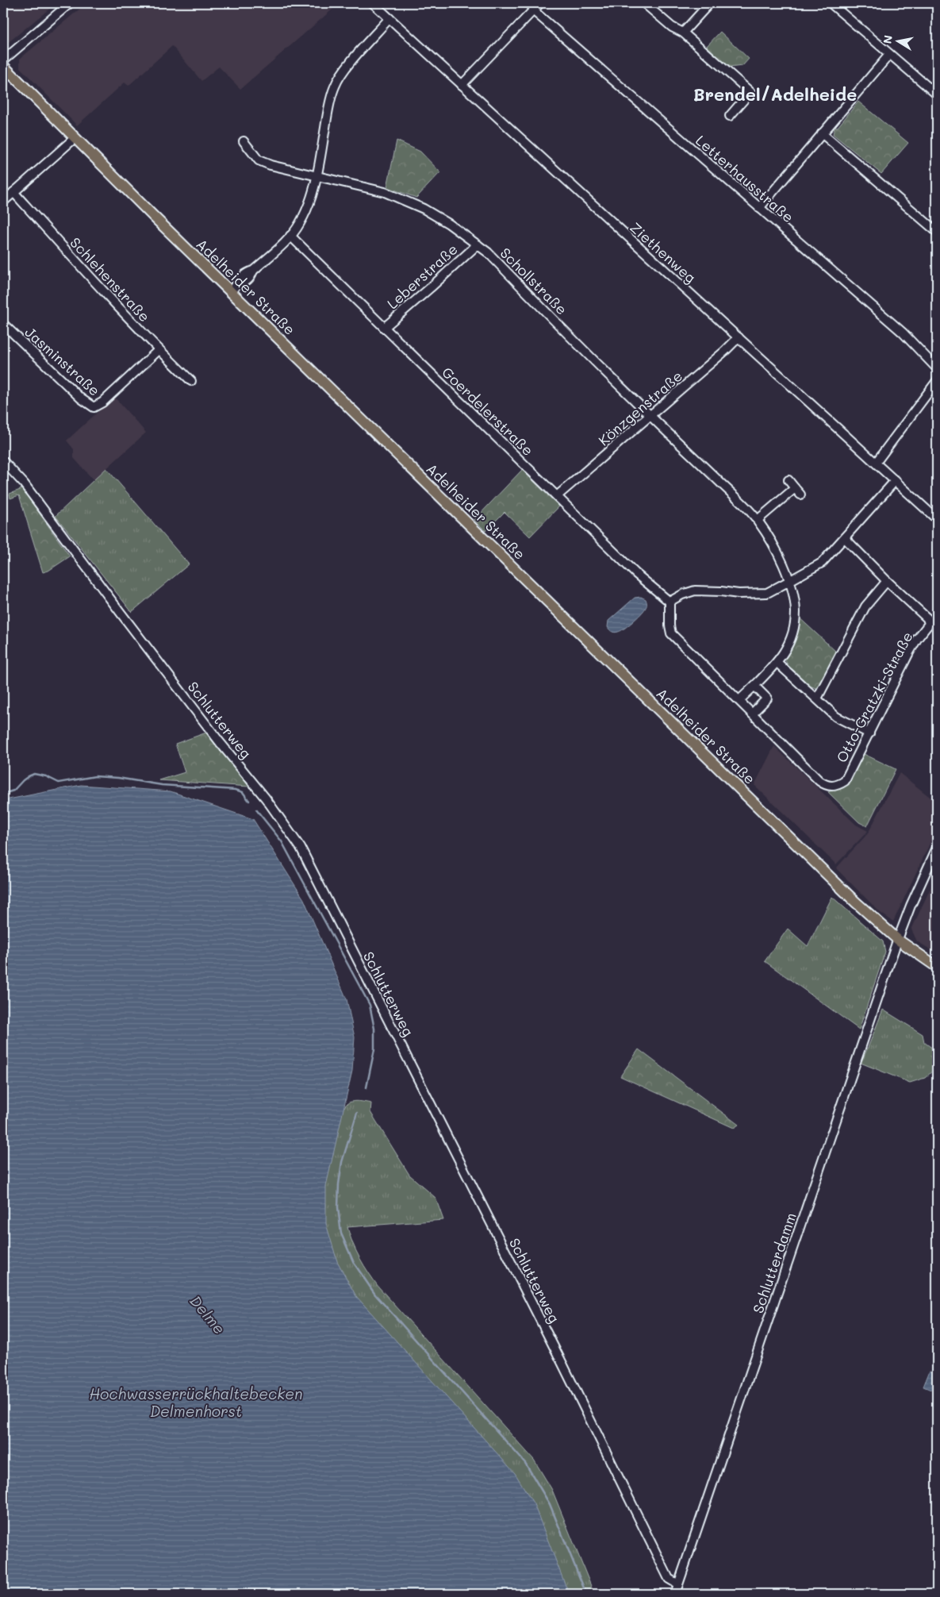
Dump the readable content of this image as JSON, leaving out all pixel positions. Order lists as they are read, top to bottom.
{
  "streets": {
    "main road": ["Adelheider Straße"],
    "street": [
      "Letterhausstraße",
      "Ziethenweg",
      "Leberstraße",
      "Schlehenstraße",
      "Schollstraße",
      "Jasminstraße",
      "Könzgenstraße",
      "Goerdelerstraße",
      "Otto-Gratzki-Straße",
      "Schlutterweg",
      "Schlutterdamm"
    ]
  },
  "crossings": [
    ["Ziethenweg", "Könzgenstraße"],
    ["Leberstraße", "Schollstraße"],
    ["Leberstraße", "Goerdelerstraße"],
    ["Schlehenstraße", "Jasminstraße"],
    ["Schollstraße", "Könzgenstraße"],
    ["Schollstraße", "Otto-Gratzki-Straße"],
    ["Adelheider Straße", "Schlutterdamm"],
    ["Könzgenstraße", "Goerdelerstraße"],
    ["Goerdelerstraße", "Otto-Gratzki-Straße"],
    ["Schlutterweg", "Schlutterdamm"]
  ],
  "districts": ["Brendel/Adelheide"],
  "water": ["Delme", "Hochwasserrückhaltebecken Delmenhorst"],
  "north": "left"
}
